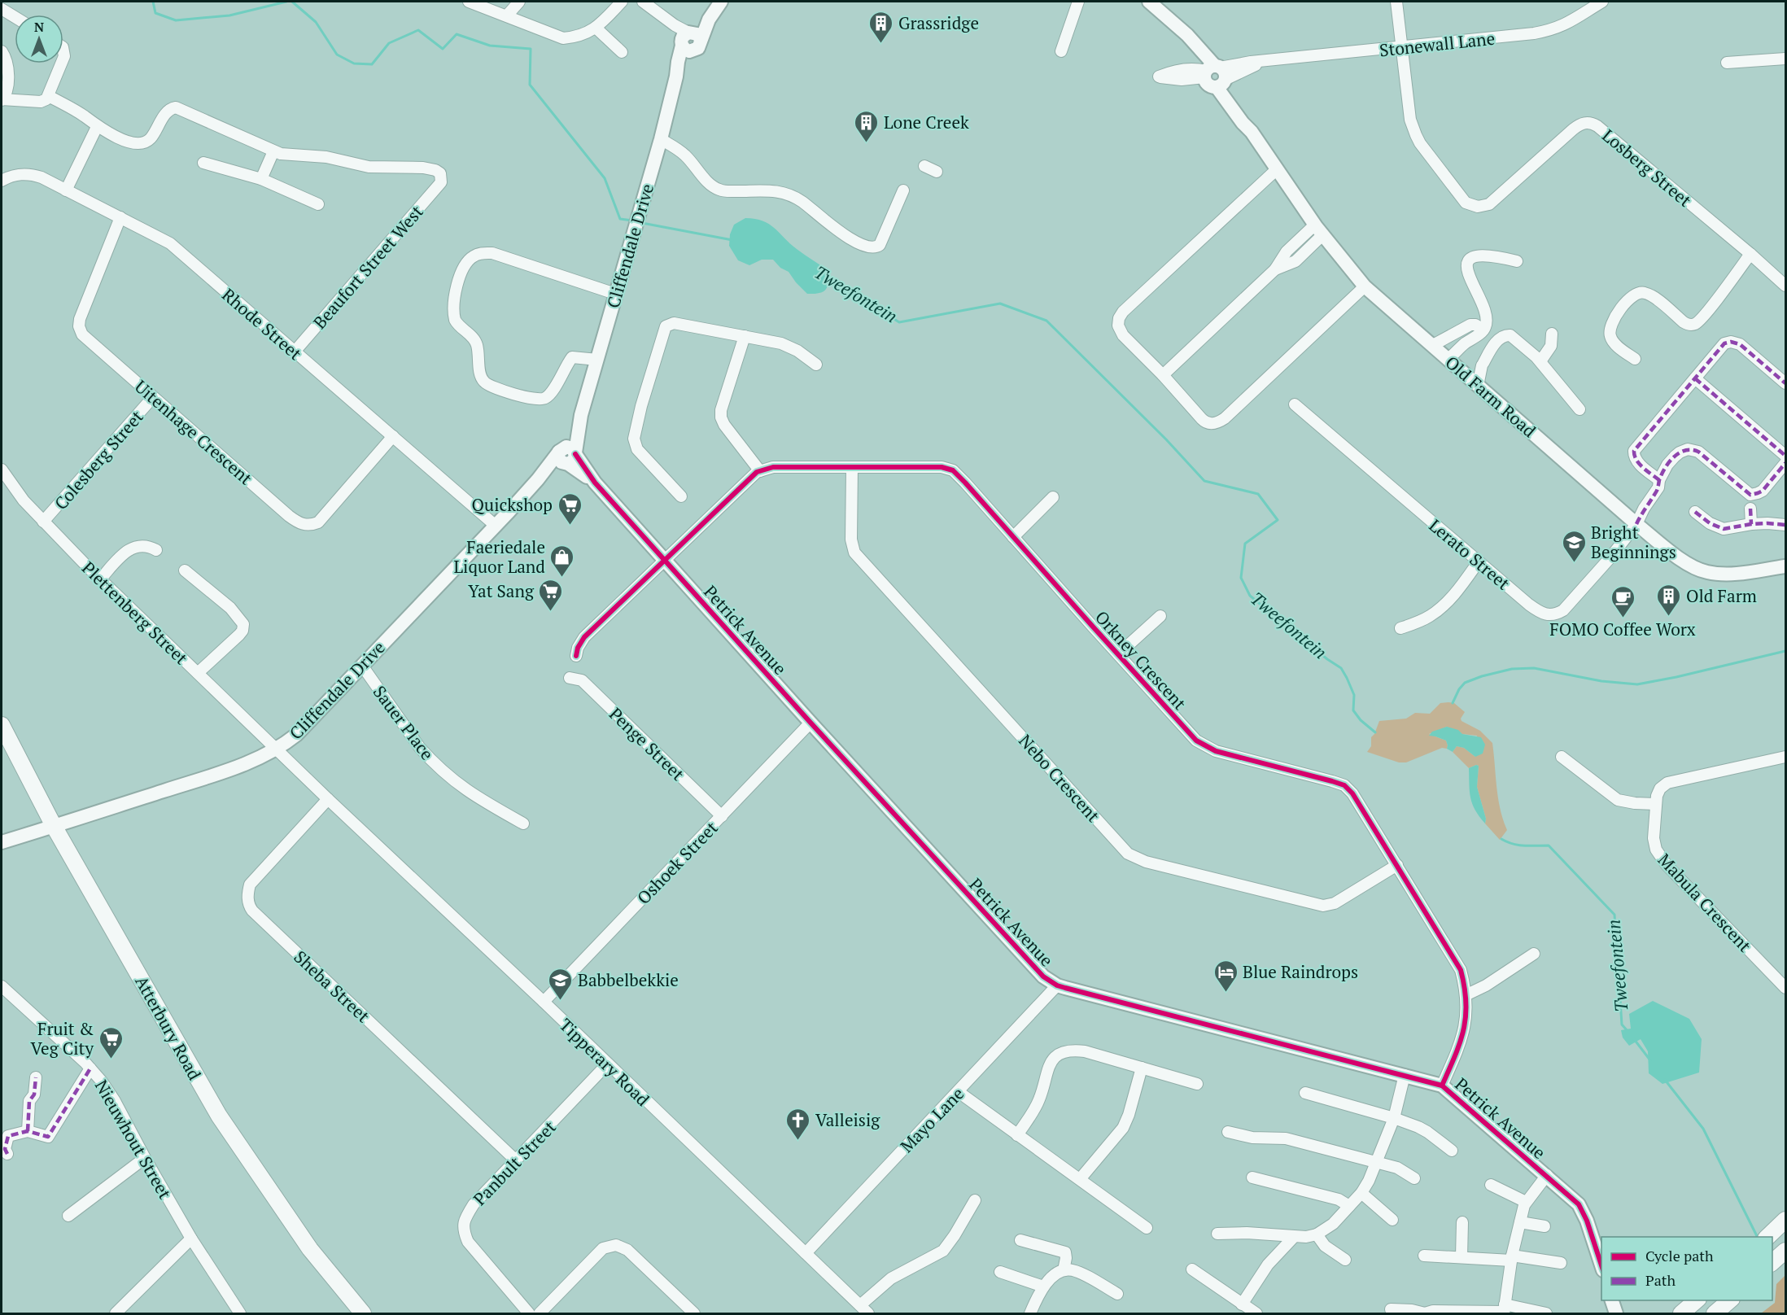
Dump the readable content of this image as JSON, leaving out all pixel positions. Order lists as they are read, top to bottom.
{
  "streets": {
    "main road": ["Atterbury Road"],
    "street": [
      "Stonewall Lane",
      "Losberg Street",
      "Cliffendale Drive",
      "Beaufort Street West",
      "Rhode Street",
      "Old Farm Road",
      "Uitenhage Crescent",
      "Colesberg Street",
      "Lerato Street",
      "Plettenberg Street",
      "Petrick Avenue",
      "Orkney Crescent",
      "Sauer Place",
      "Penge Street",
      "Nebo Crescent",
      "Oshoek Street",
      "Mabula Crescent",
      "Sheba Street",
      "Tipperary Road",
      "Mayo Lane",
      "Nieuwhout Street",
      "Panbult Street"
    ]
  },
  "crossings": [
    ["Stonewall Lane", "Losberg Street"],
    ["Stonewall Lane", "Old Farm Road"],
    ["Cliffendale Drive", "Rhode Street"],
    ["Cliffendale Drive", "Plettenberg Street"],
    ["Cliffendale Drive", "Petrick Avenue"],
    ["Cliffendale Drive", "Sauer Place"],
    ["Cliffendale Drive", "Atterbury Road"],
    ["Cliffendale Drive", "Tipperary Road"],
    ["Beaufort Street West", "Rhode Street"],
    ["Rhode Street", "Uitenhage Crescent"],
    ["Old Farm Road", "Lerato Street"],
    ["Uitenhage Crescent", "Colesberg Street"],
    ["Colesberg Street", "Plettenberg Street"],
    ["Plettenberg Street", "Tipperary Road"],
    ["Petrick Avenue", "Orkney Crescent"],
    ["Petrick Avenue", "Oshoek Street"],
    ["Petrick Avenue", "Mayo Lane"],
    ["Orkney Crescent", "Nebo Crescent"],
    ["Penge Street", "Oshoek Street"],
    ["Oshoek Street", "Tipperary Road"],
    ["Sheba Street", "Tipperary Road"],
    ["Sheba Street", "Panbult Street"],
    ["Tipperary Road", "Mayo Lane"],
    ["Tipperary Road", "Panbult Street"]
  ],
  "water": ["Tweefontein"],
  "places": {
    "building": ["Grassridge", "Lone Creek", "Old Farm"],
    "supermarket": ["Quickshop", "Yat Sang", "Fruit & Veg City"],
    "school or university": ["Bright Beginnings", "Babbelbekkie"],
    "shop": ["Faeriedale Liquor Land"],
    "cafe": ["FOMO Coffee Worx"],
    "hotel": ["Blue Raindrops"],
    "church": ["Valleisig"]
  },
  "legend": ["Cycle path", "Path"],
  "north": "top"
}
